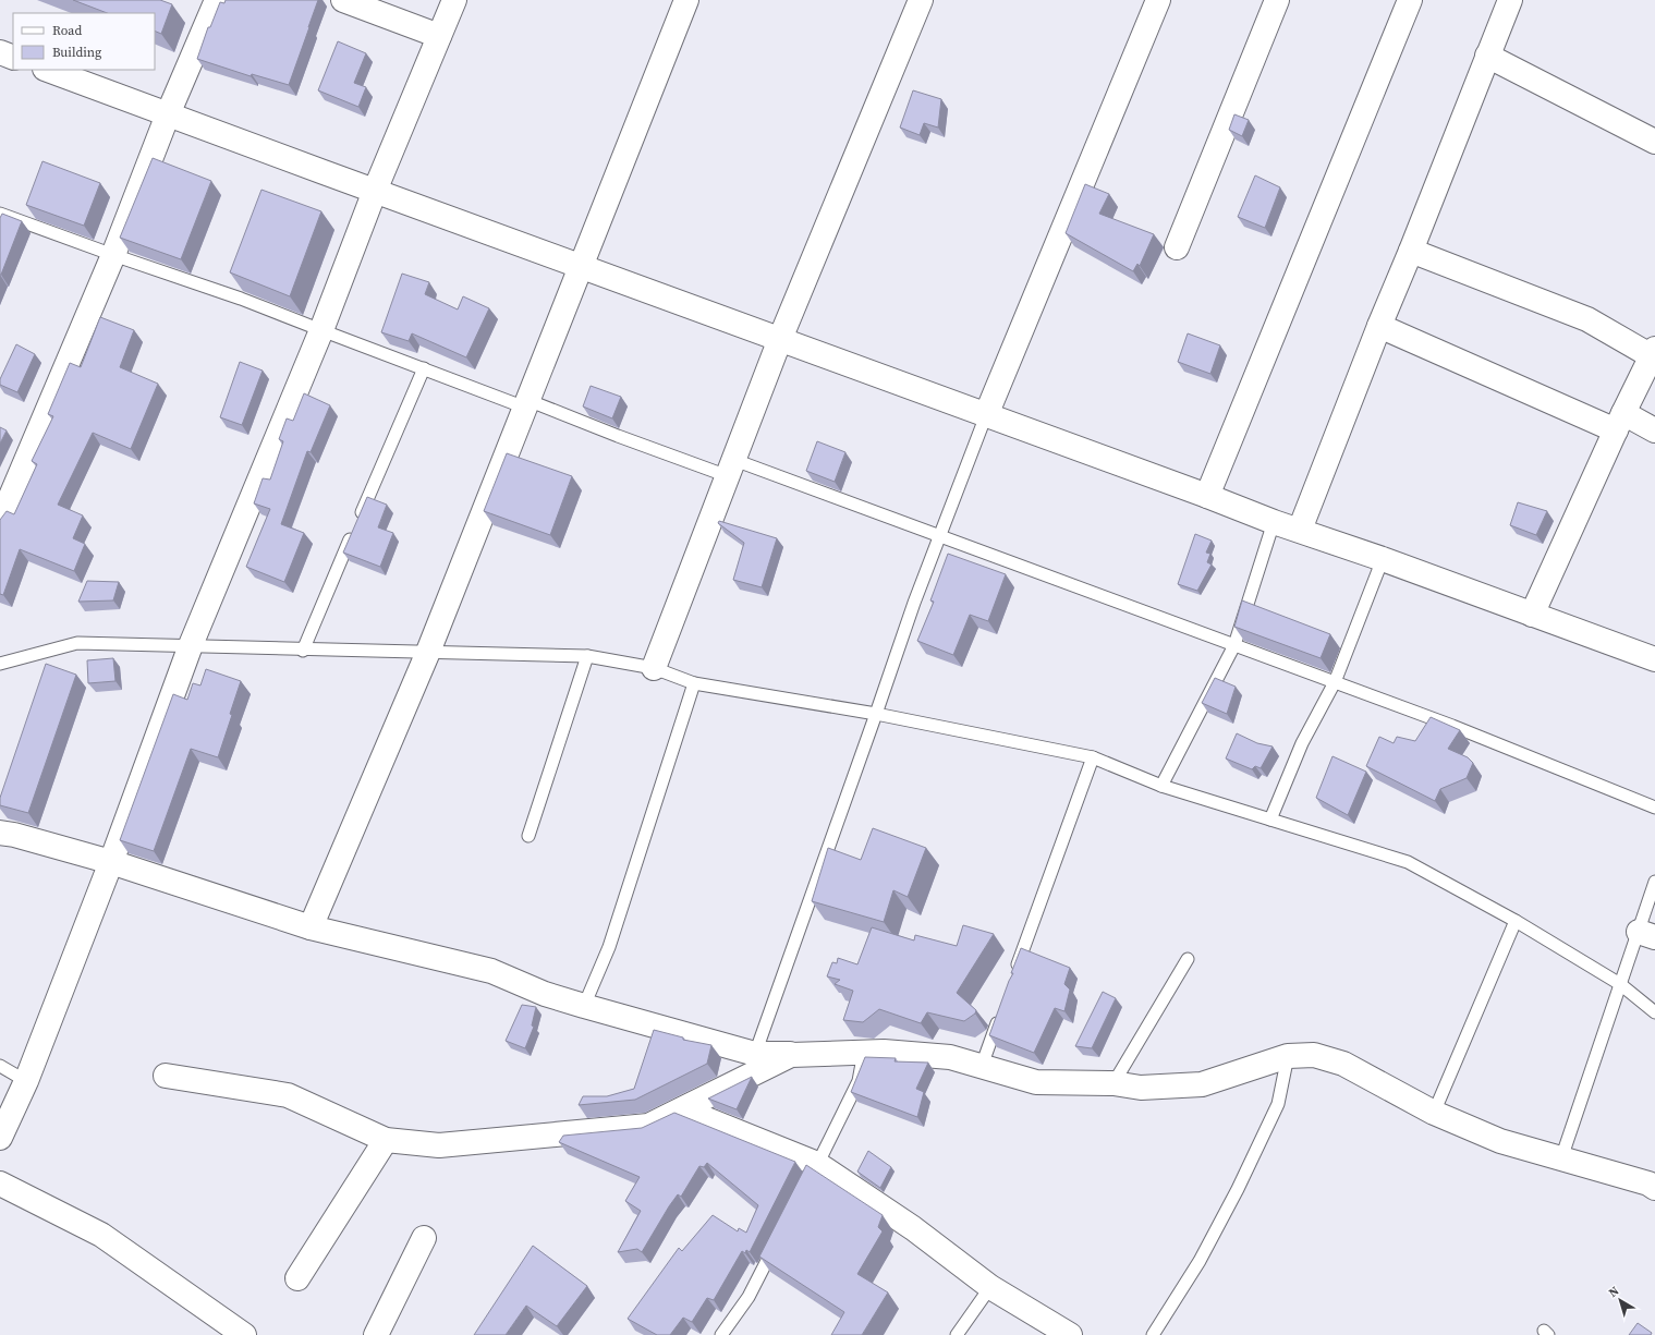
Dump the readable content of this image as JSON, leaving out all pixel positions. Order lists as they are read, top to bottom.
{
  "legend": ["Road", "Building"],
  "north": "top left"
}
